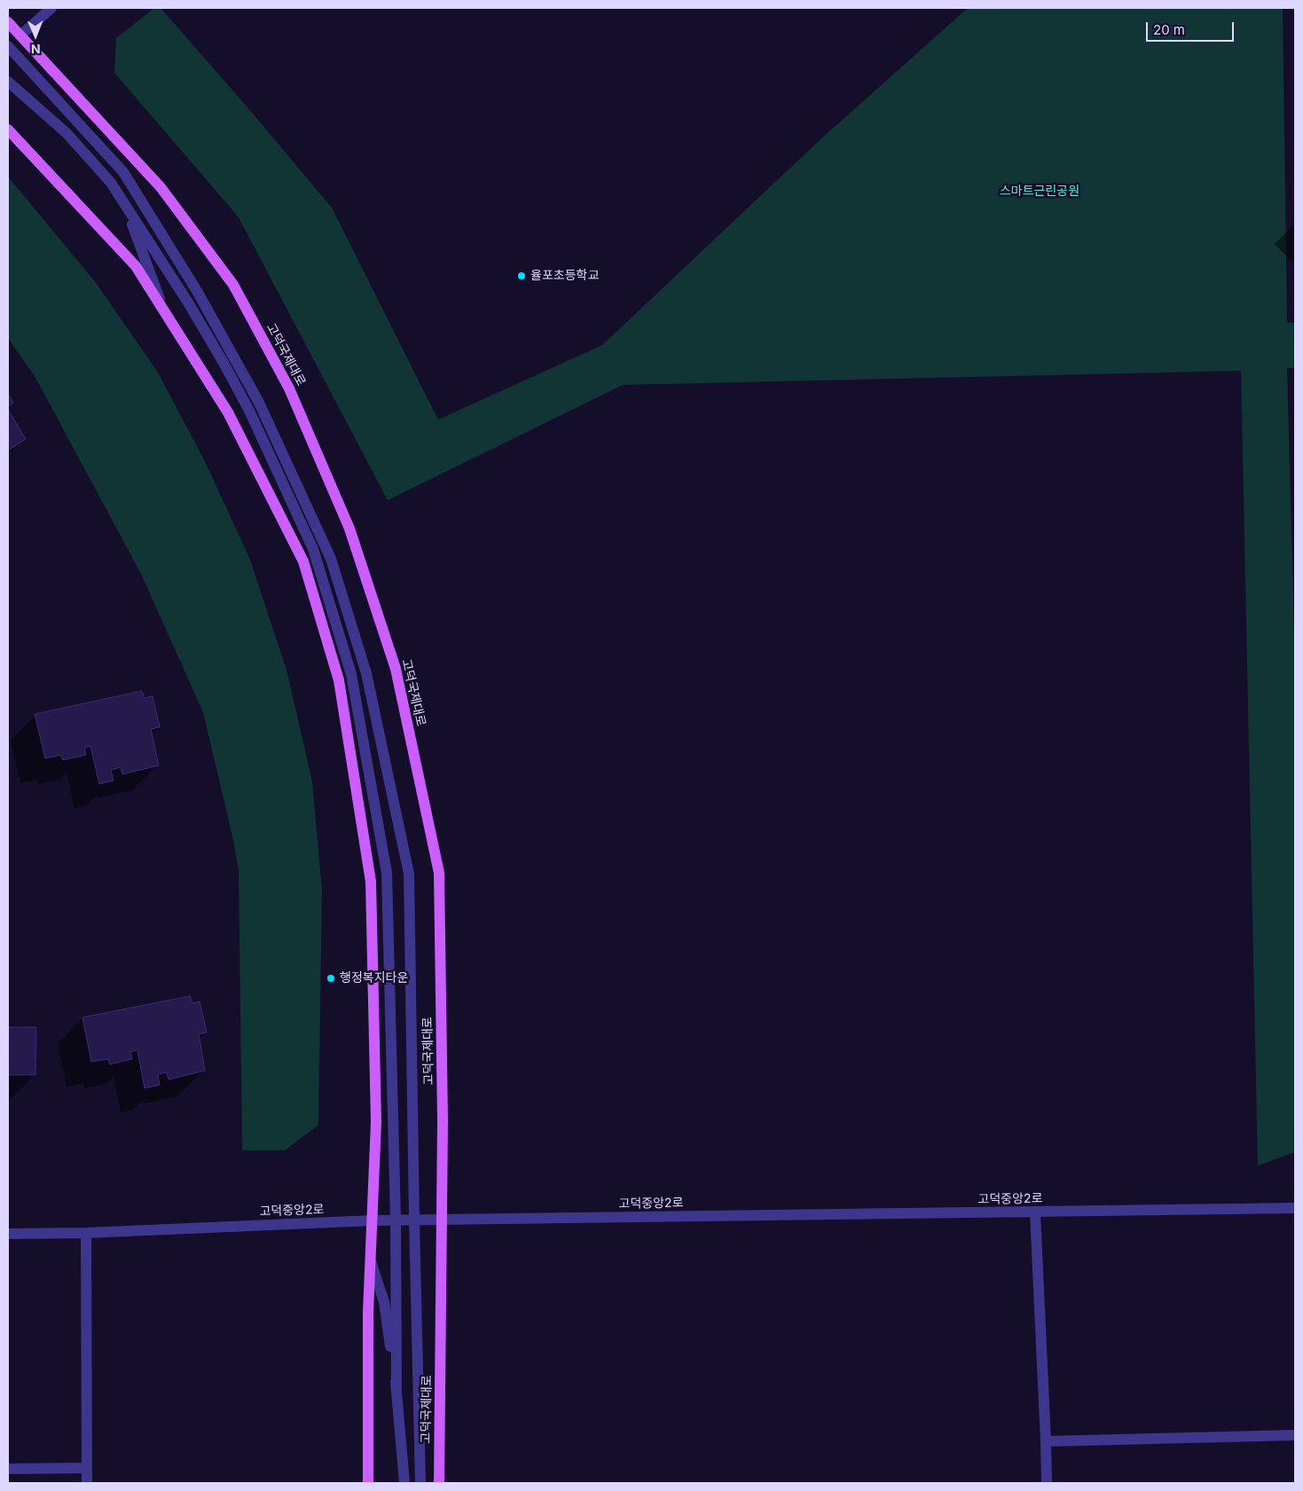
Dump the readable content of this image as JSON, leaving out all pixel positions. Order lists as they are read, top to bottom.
{
  "streets": {
    "main road": ["고덕국제대로"],
    "street": ["고덕중앙2로"]
  },
  "crossings": [
    ["고덕국제대로", "고덕중앙2로"]
  ],
  "parks": ["스마트근린공원"],
  "places": ["율포초등학교", "행정복지타운"],
  "scale_bar": "20 m",
  "north": "bottom"
}
